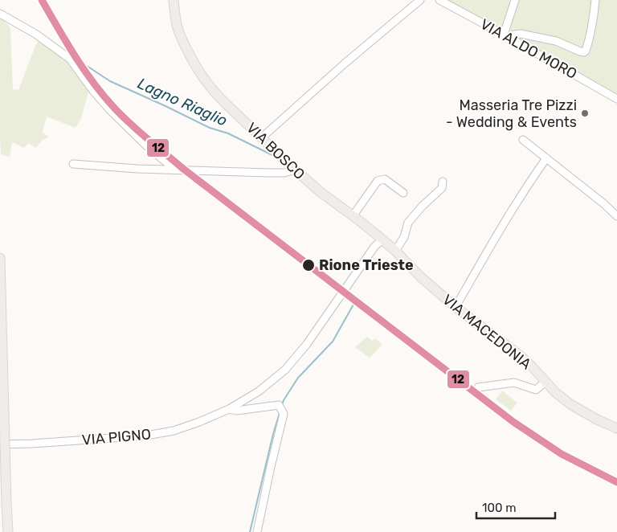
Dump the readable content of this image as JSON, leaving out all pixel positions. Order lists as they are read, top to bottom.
{
  "streets": {
    "main road": ["VIA BOSCO", "VIA MACEDONIA"],
    "street": ["VIA ALDO MORO", "VIA PIGNO"]
  },
  "crossings": [
    ["VIA BOSCO", "VIA MACEDONIA"],
    ["VIA BOSCO", "VIA PIGNO"],
    ["VIA MACEDONIA", "VIA PIGNO"]
  ],
  "water": ["Lagno Riaglio"],
  "places": ["Masseria Tre Pizzi - Wedding & Events", "Rione Trieste"],
  "lines": ["transit line 12"],
  "scale_bar": "100 m"
}
